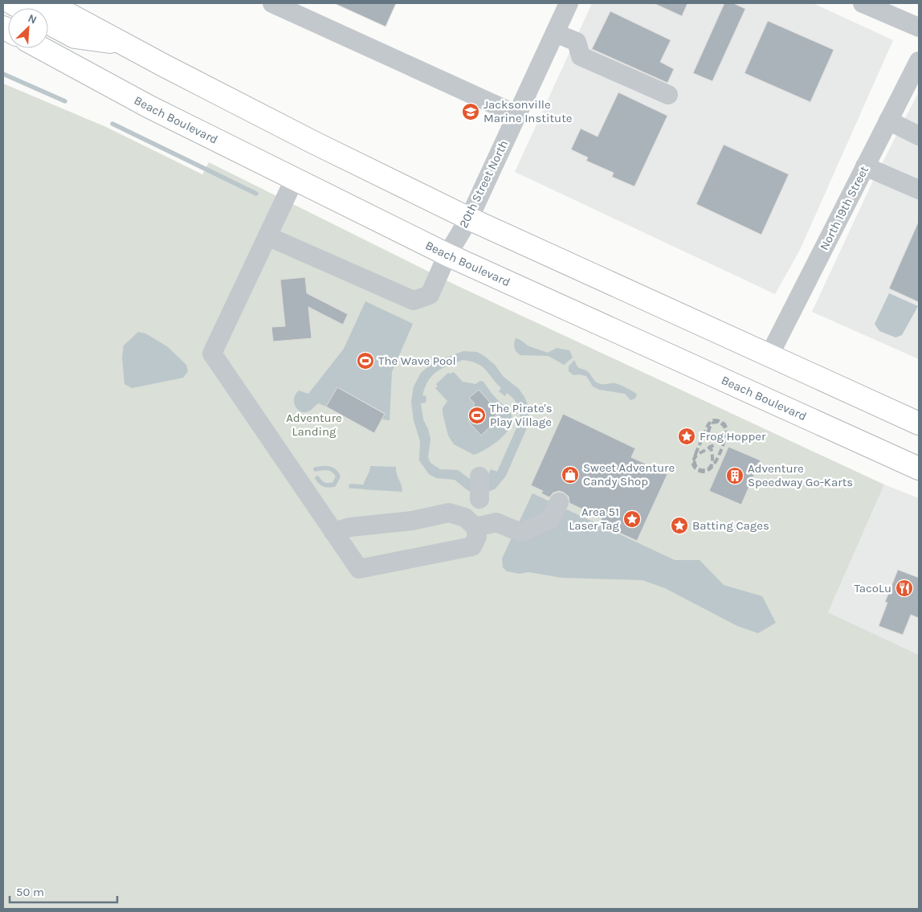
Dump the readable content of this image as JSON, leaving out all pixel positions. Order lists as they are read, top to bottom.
{
  "streets": {
    "highway": ["Beach Boulevard"],
    "street": ["20th Street North", "North 19th Street"]
  },
  "crossings": [
    ["Beach Boulevard", "20th Street North"]
  ],
  "parks": ["Adventure Landing"],
  "places": {
    "school or university": ["Jacksonville Marine Institute"],
    "sports": ["The Wave Pool", "The Pirate's Play Village"],
    "place": ["Frog Hopper", "Area 51 Laser Tag", "Batting Cages"],
    "shop": ["Sweet Adventure Candy Shop"],
    "building": ["Adventure Speedway Go-Karts"],
    "restaurant": ["TacoLu"]
  },
  "scale_bar": "50 m",
  "north": "top right"
}
